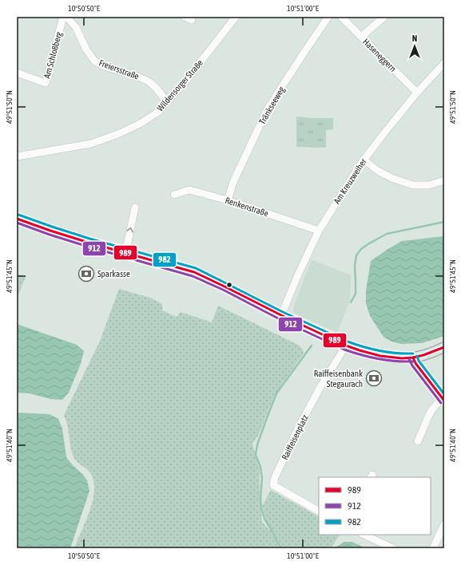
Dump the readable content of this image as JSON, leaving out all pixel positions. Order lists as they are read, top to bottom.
{
  "streets": {
    "street": [
      "Am Schloßberg",
      "Haseneggern",
      "Freiersstraße",
      "Wildensorger Straße",
      "Tränkseeweg",
      "Am Kreuzweiher",
      "Renkenstraße",
      "Raiffeisenplatz"
    ]
  },
  "crossings": [
    ["Haseneggern", "Am Kreuzweiher"],
    ["Freiersstraße", "Wildensorger Straße"],
    ["Tränkseeweg", "Renkenstraße"],
    ["Am Kreuzweiher", "Renkenstraße"]
  ],
  "places": {
    "bank": ["Sparkasse", "Raiffeisenbank Stegaurach"]
  },
  "lines": ["transit line 982", "transit line 989", "transit line 912"],
  "legend": ["989", "912", "982"],
  "north": "top",
  "coordinates": [
    "10°50'50\"E",
    "10°51'00\"E",
    "49°51'50\"N",
    "49°51'45\"N",
    "49°51'40\"N"
  ]
}
